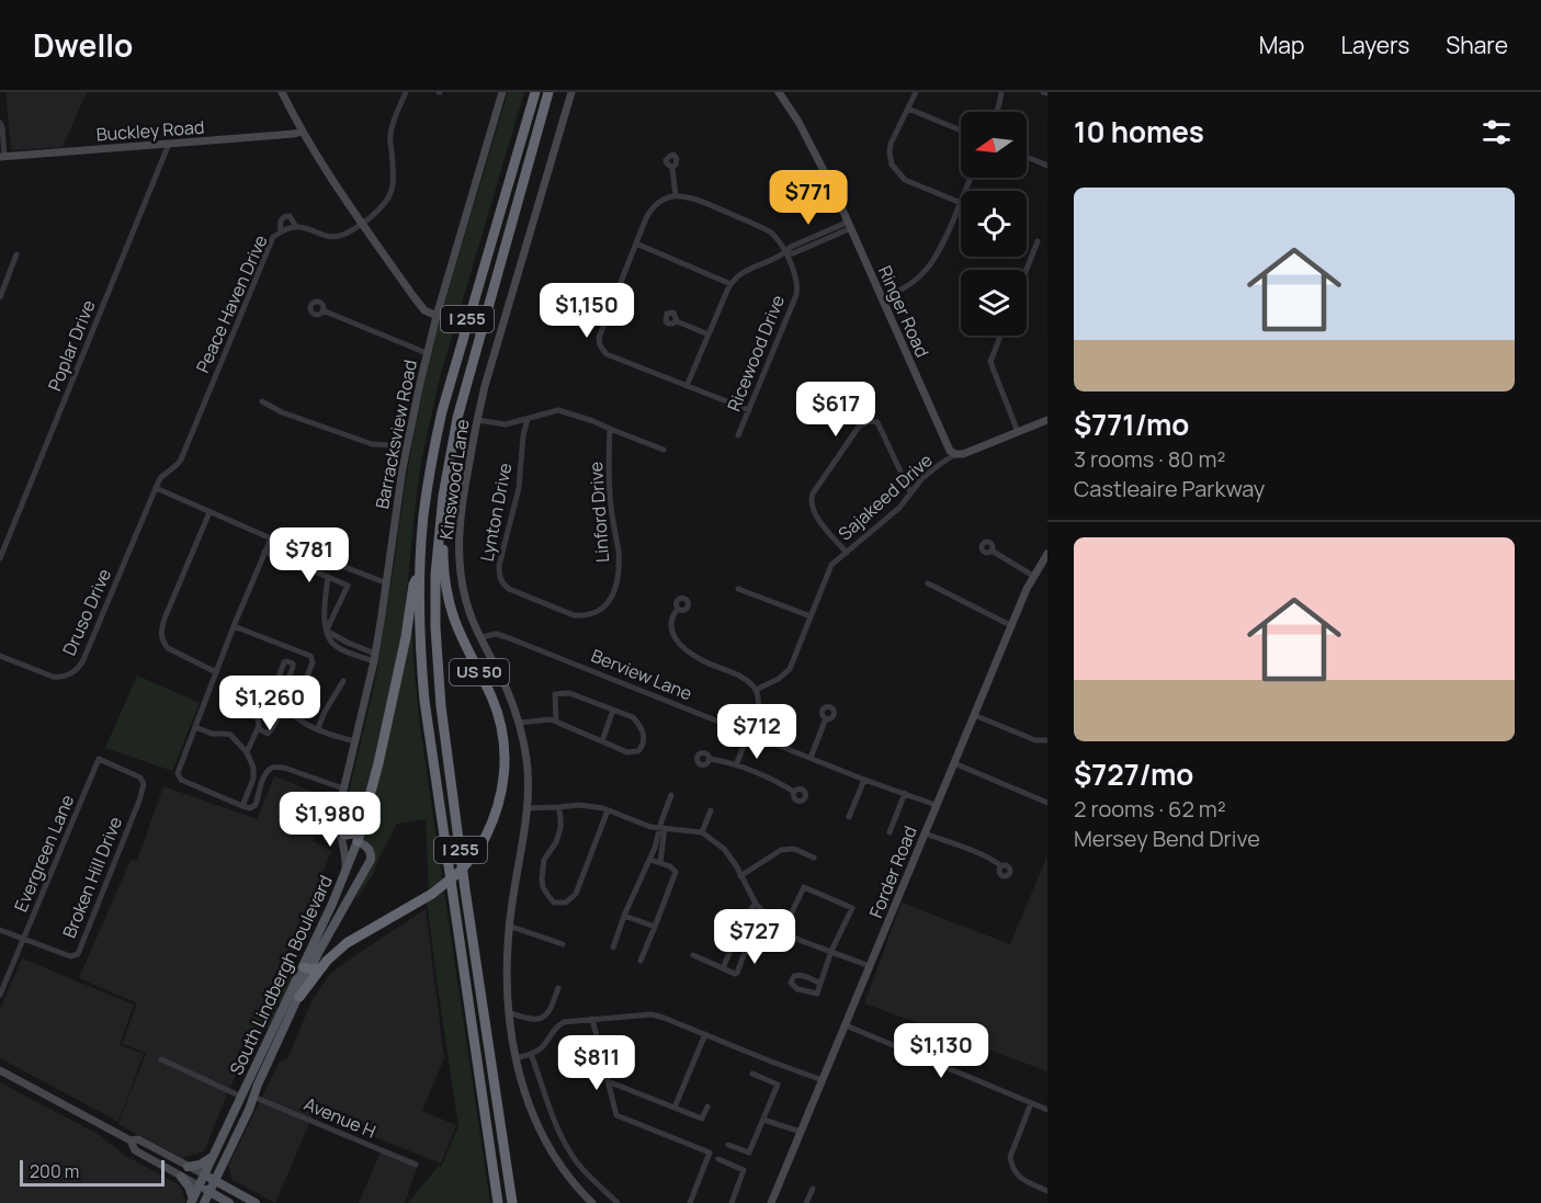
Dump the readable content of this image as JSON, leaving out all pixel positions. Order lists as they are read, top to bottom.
{
  "streets": {
    "highway": ["I 255", "US 50"],
    "main road": ["South Lindbergh Boulevard"],
    "street": [
      "Buckley Road",
      "Peace Haven Drive",
      "Ringer Road",
      "Poplar Drive",
      "Ricewood Drive",
      "Barracksview Road",
      "Kinswood Lane",
      "Sajakeed Drive",
      "Lynton Drive",
      "Linford Drive",
      "Druso Drive",
      "Berview Lane",
      "Evergreen Lane",
      "Forder Road",
      "Broken Hill Drive",
      "Avenue H"
    ]
  },
  "crossings": [
    ["Buckley Road", "Poplar Drive"],
    ["Peace Haven Drive", "Druso Drive"],
    ["Ringer Road", "Sajakeed Drive"],
    ["I 255", "US 50"],
    ["Barracksview Road", "South Lindbergh Boulevard"],
    ["Kinswood Lane", "Berview Lane"],
    ["Lynton Drive", "Linford Drive"],
    ["US 50", "South Lindbergh Boulevard"],
    ["Berview Lane", "Forder Road"],
    ["Evergreen Lane", "Broken Hill Drive"],
    ["South Lindbergh Boulevard", "Avenue H"]
  ],
  "scale_bar": "200 m",
  "north": "left",
  "page": {
    "header": "Dwello",
    "nav": ["Map", "Layers", "Share"],
    "heading": "10 homes",
    "price": [
      "$771",
      "$1,150",
      "$617",
      "$781",
      "$1,260",
      "$712",
      "$1,980",
      "$727",
      "$1,130",
      "$811"
    ],
    "list": [
      {
        "name": "$771/mo",
        "note": "3 rooms · 80 m² · Castleaire Parkway"
      },
      {
        "name": "$727/mo",
        "note": "2 rooms · 62 m² · Mersey Bend Drive"
      }
    ],
    "scale": "200 m"
  }
}
